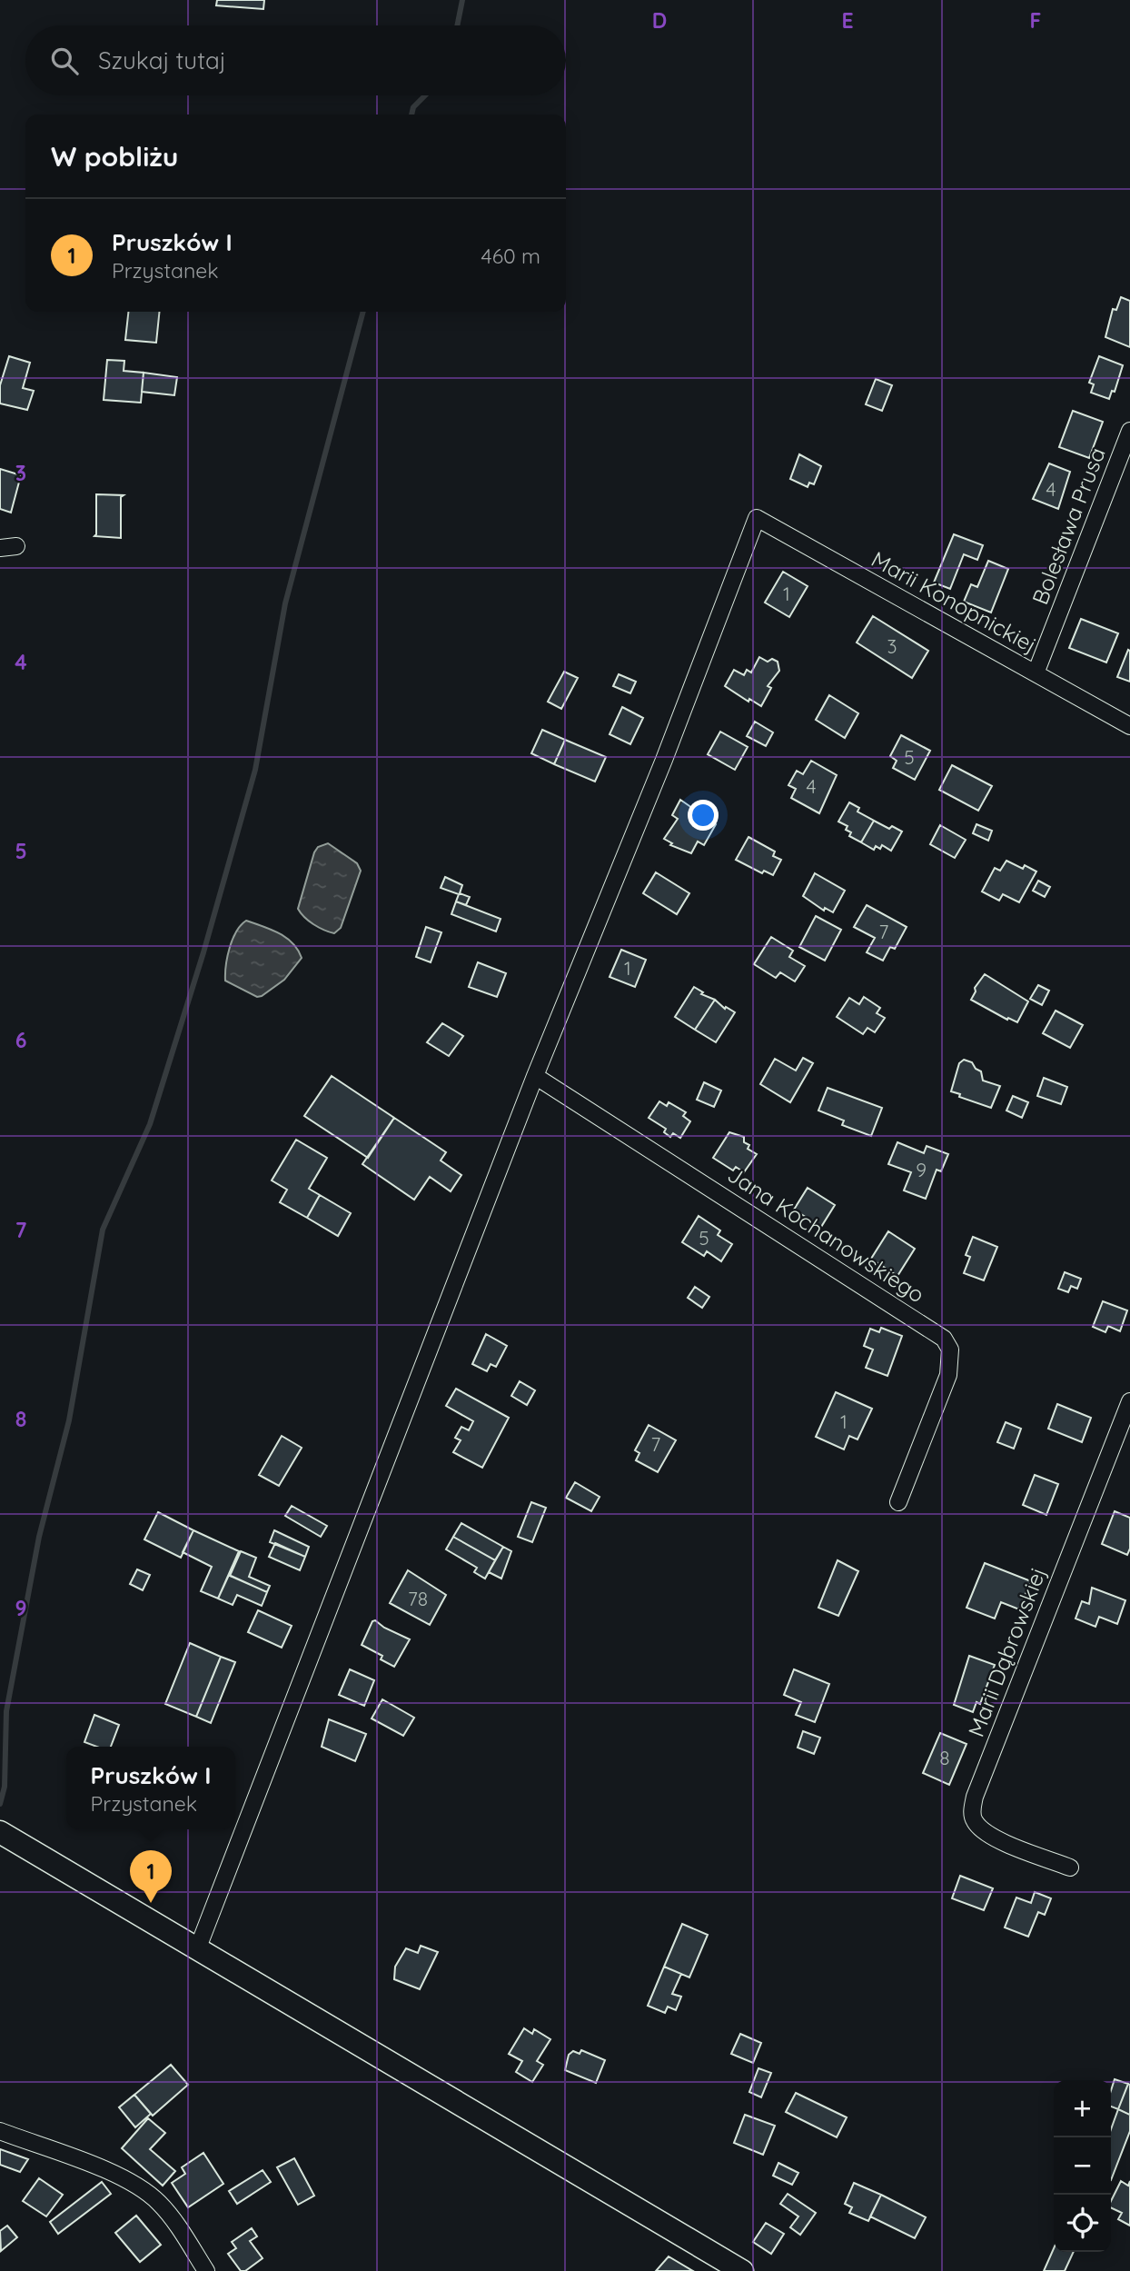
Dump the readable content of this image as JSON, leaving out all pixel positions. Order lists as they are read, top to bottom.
{
  "streets": {
    "street": [
      "Bolesława Prusa",
      "Marii Konopnickiej",
      "Jana Kochanowskiego",
      "Marii Dąbrowskiej"
    ]
  },
  "crossings": [
    ["Bolesława Prusa", "Marii Konopnickiej"],
    ["Marii Konopnickiej", "Jana Kochanowskiego"]
  ],
  "house_numbers": [
    "4",
    "1",
    "3",
    "5",
    "4",
    "7",
    "1",
    "9",
    "5",
    "1",
    "7",
    "78",
    "8"
  ],
  "page": {
    "search": "Szukaj tutaj",
    "heading": "W pobliżu",
    "list": [
      {
        "mark": "1",
        "name": "Pruszków I",
        "note": "Przystanek",
        "value": "460 m"
      }
    ],
    "popup": ["Pruszków I", "Przystanek"],
    "pins": "1",
    "map_buttons": ["+", "−"]
  },
  "grid": {
    "columns": ["D", "E", "F"],
    "rows": [
      "3",
      "4",
      "5",
      "6",
      "7",
      "8",
      "9"
    ]
  }
}
